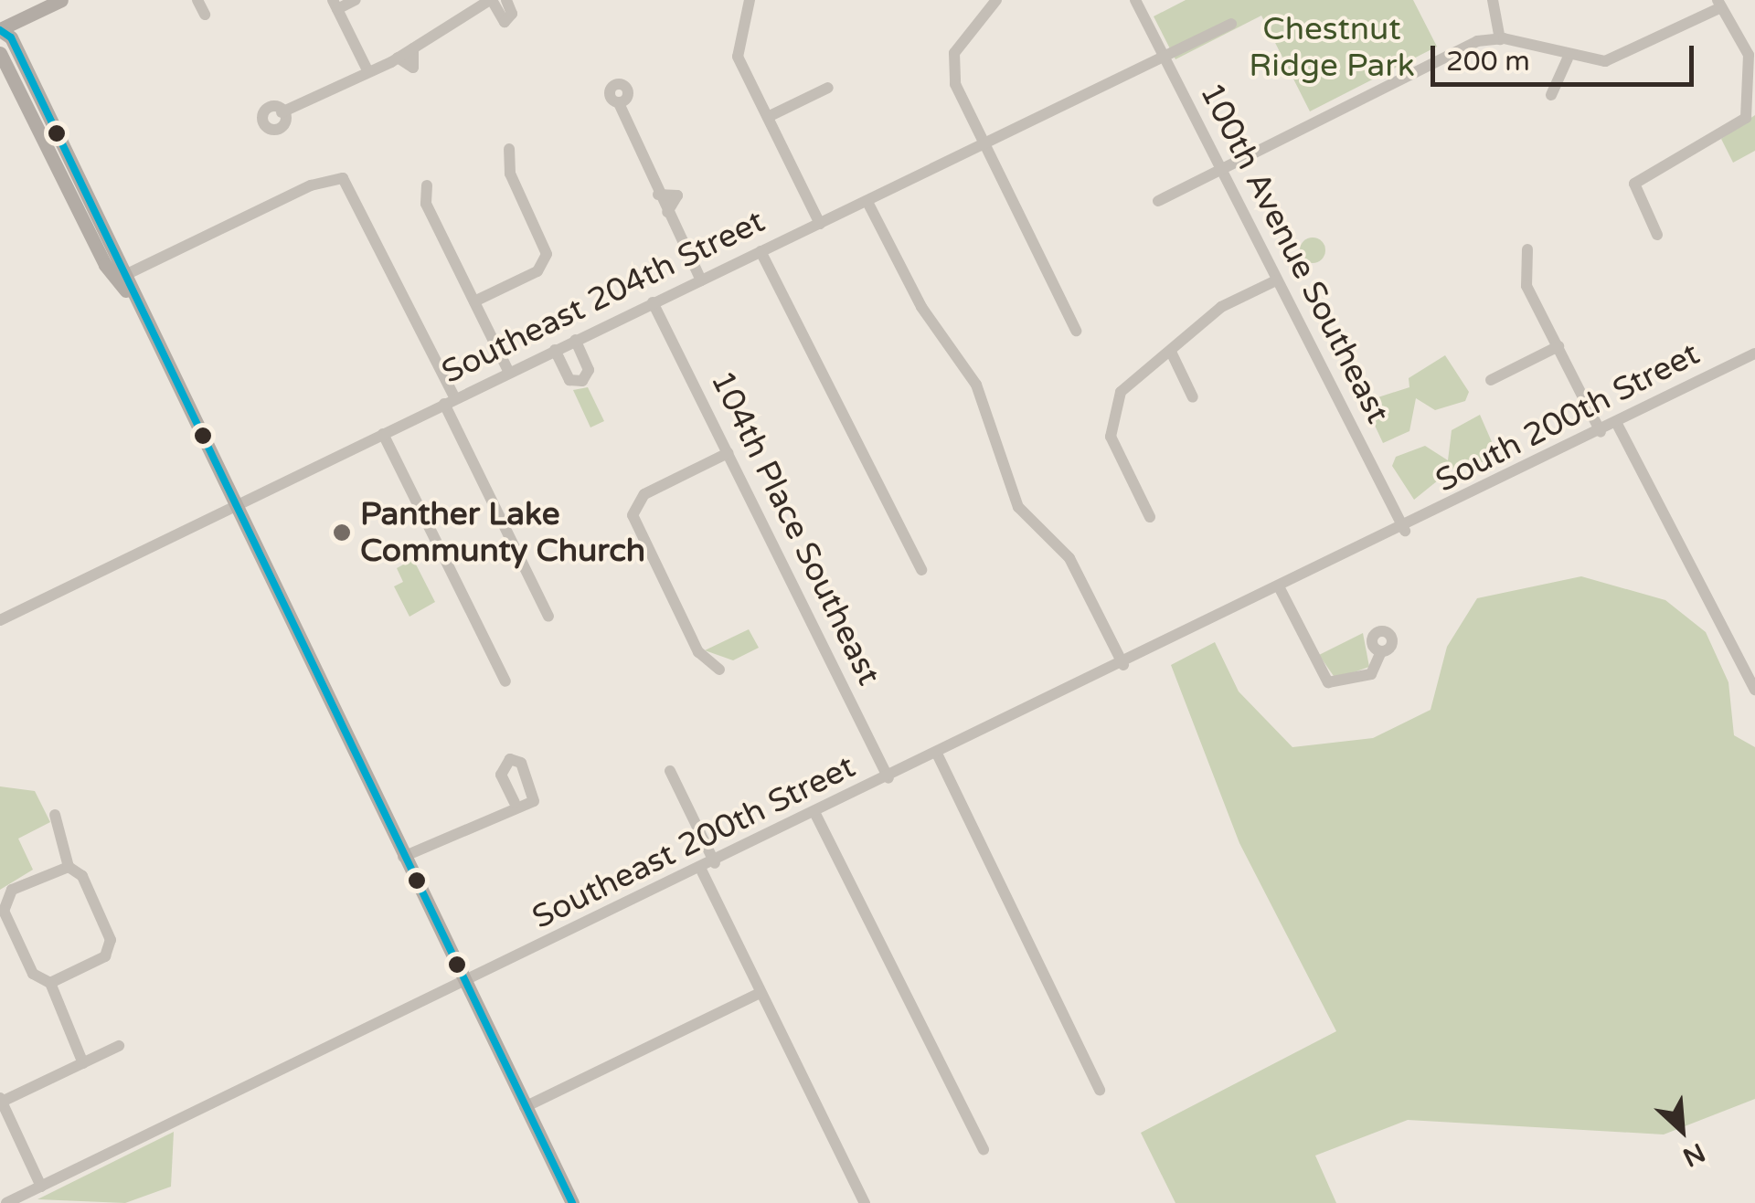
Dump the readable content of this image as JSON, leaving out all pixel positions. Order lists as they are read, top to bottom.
{
  "streets": {
    "street": [
      "100th Avenue Southeast",
      "Southeast 204th Street",
      "South 200th Street",
      "104th Place Southeast",
      "Southeast 200th Street"
    ]
  },
  "crossings": [
    ["100th Avenue Southeast", "Southeast 204th Street"],
    ["100th Avenue Southeast", "South 200th Street"],
    ["100th Avenue Southeast", "Southeast 200th Street"],
    ["Southeast 204th Street", "104th Place Southeast"],
    ["South 200th Street", "Southeast 200th Street"],
    ["104th Place Southeast", "Southeast 200th Street"]
  ],
  "parks": ["Chestnut Ridge Park"],
  "places": ["Panther Lake Communty Church"],
  "scale_bar": "200 m",
  "north": "bottom right"
}
